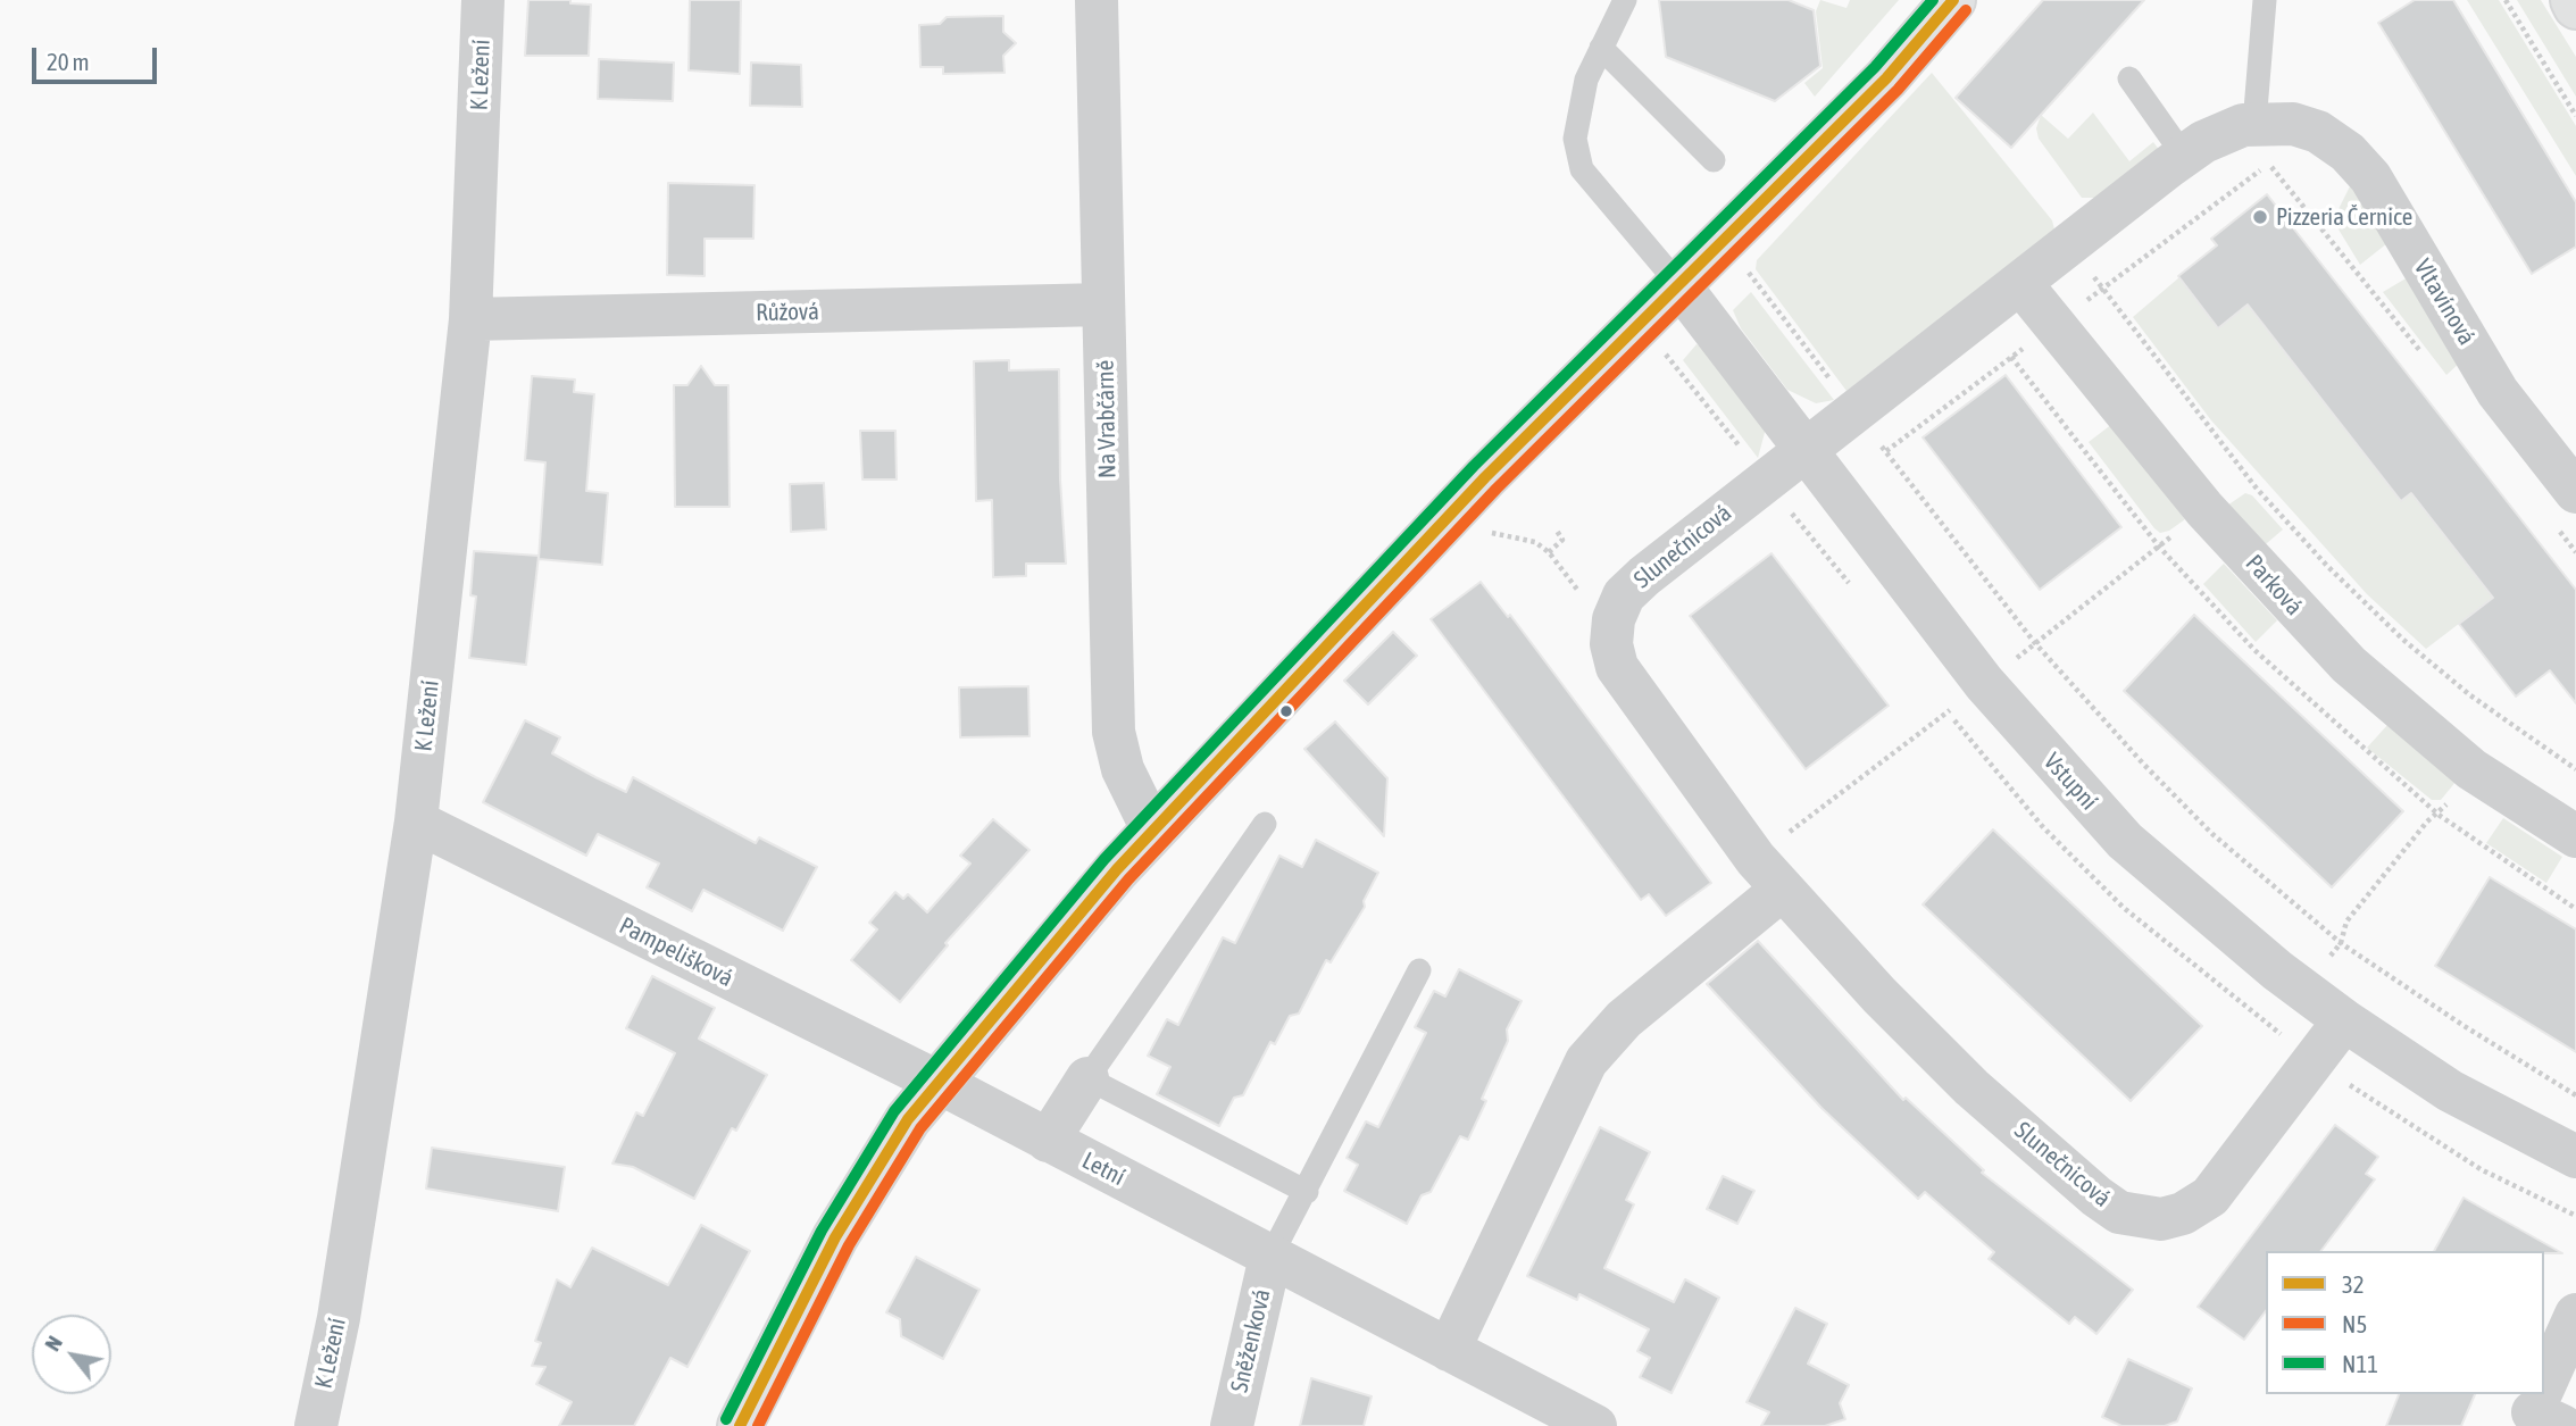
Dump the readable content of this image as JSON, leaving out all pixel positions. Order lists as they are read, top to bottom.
{
  "streets": {
    "street": [
      "K Ležení",
      "Vltavínová",
      "Růžová",
      "Na Vrabčárně",
      "Slunečnicová",
      "Parková",
      "Vstupní",
      "Pampelišková",
      "Letní",
      "Sněženková"
    ]
  },
  "crossings": [
    ["K Ležení", "Růžová"],
    ["K Ležení", "Pampelišková"],
    ["Vltavínová", "Slunečnicová"],
    ["Vltavínová", "Parková"],
    ["Růžová", "Na Vrabčárně"],
    ["Slunečnicová", "Parková"],
    ["Slunečnicová", "Vstupní"],
    ["Pampelišková", "Letní"],
    ["Letní", "Sněženková"]
  ],
  "places": ["Pizzeria Černice"],
  "lines": ["transit line 32", "transit line N11", "transit line N5"],
  "legend": ["32", "N5", "N11"],
  "scale_bar": "20 m",
  "north": "top left"
}
